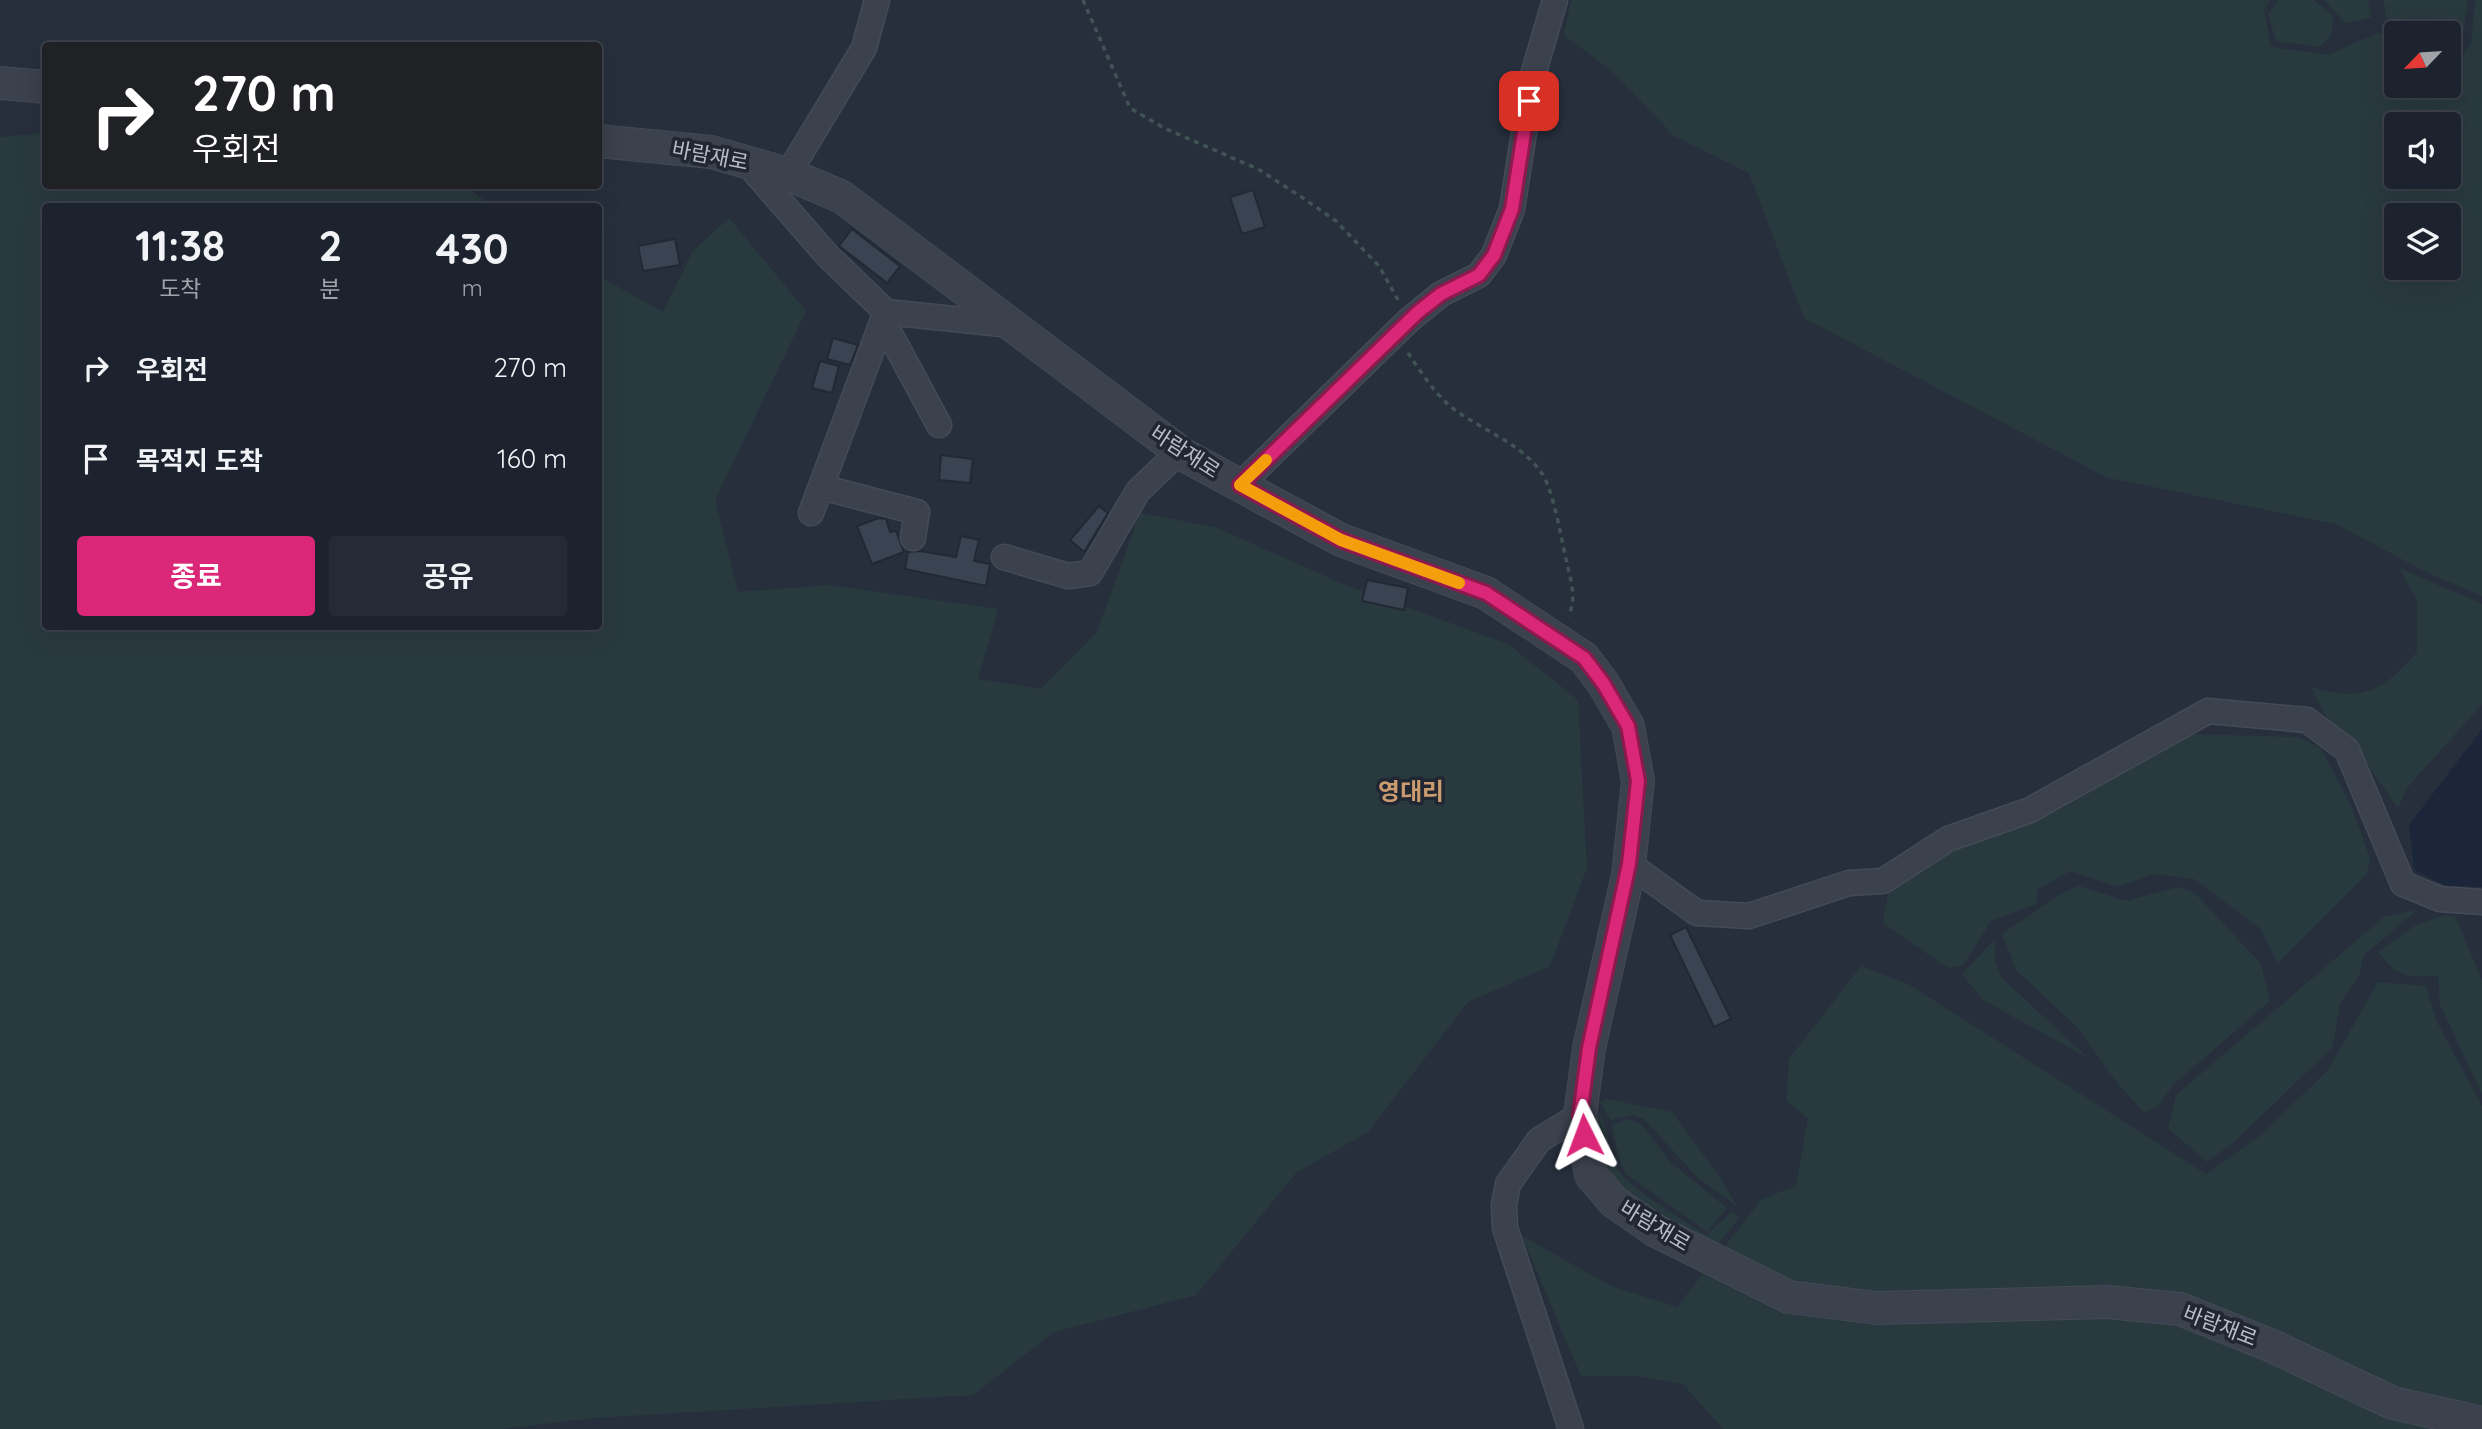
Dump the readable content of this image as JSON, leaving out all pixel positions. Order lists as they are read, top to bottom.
{
  "streets": {
    "street": ["바람재로"]
  },
  "districts": ["영대리"],
  "north": "bottom left",
  "page": {
    "turn": ["270 m", "우회전"],
    "eta": [
      "11:38",
      "도착",
      "2",
      "분",
      "430",
      "m"
    ],
    "list": [
      {
        "name": "우회전",
        "value": "270 m"
      },
      {
        "name": "목적지 도착",
        "value": "160 m"
      }
    ],
    "buttons": ["종료", "공유"]
  }
}
